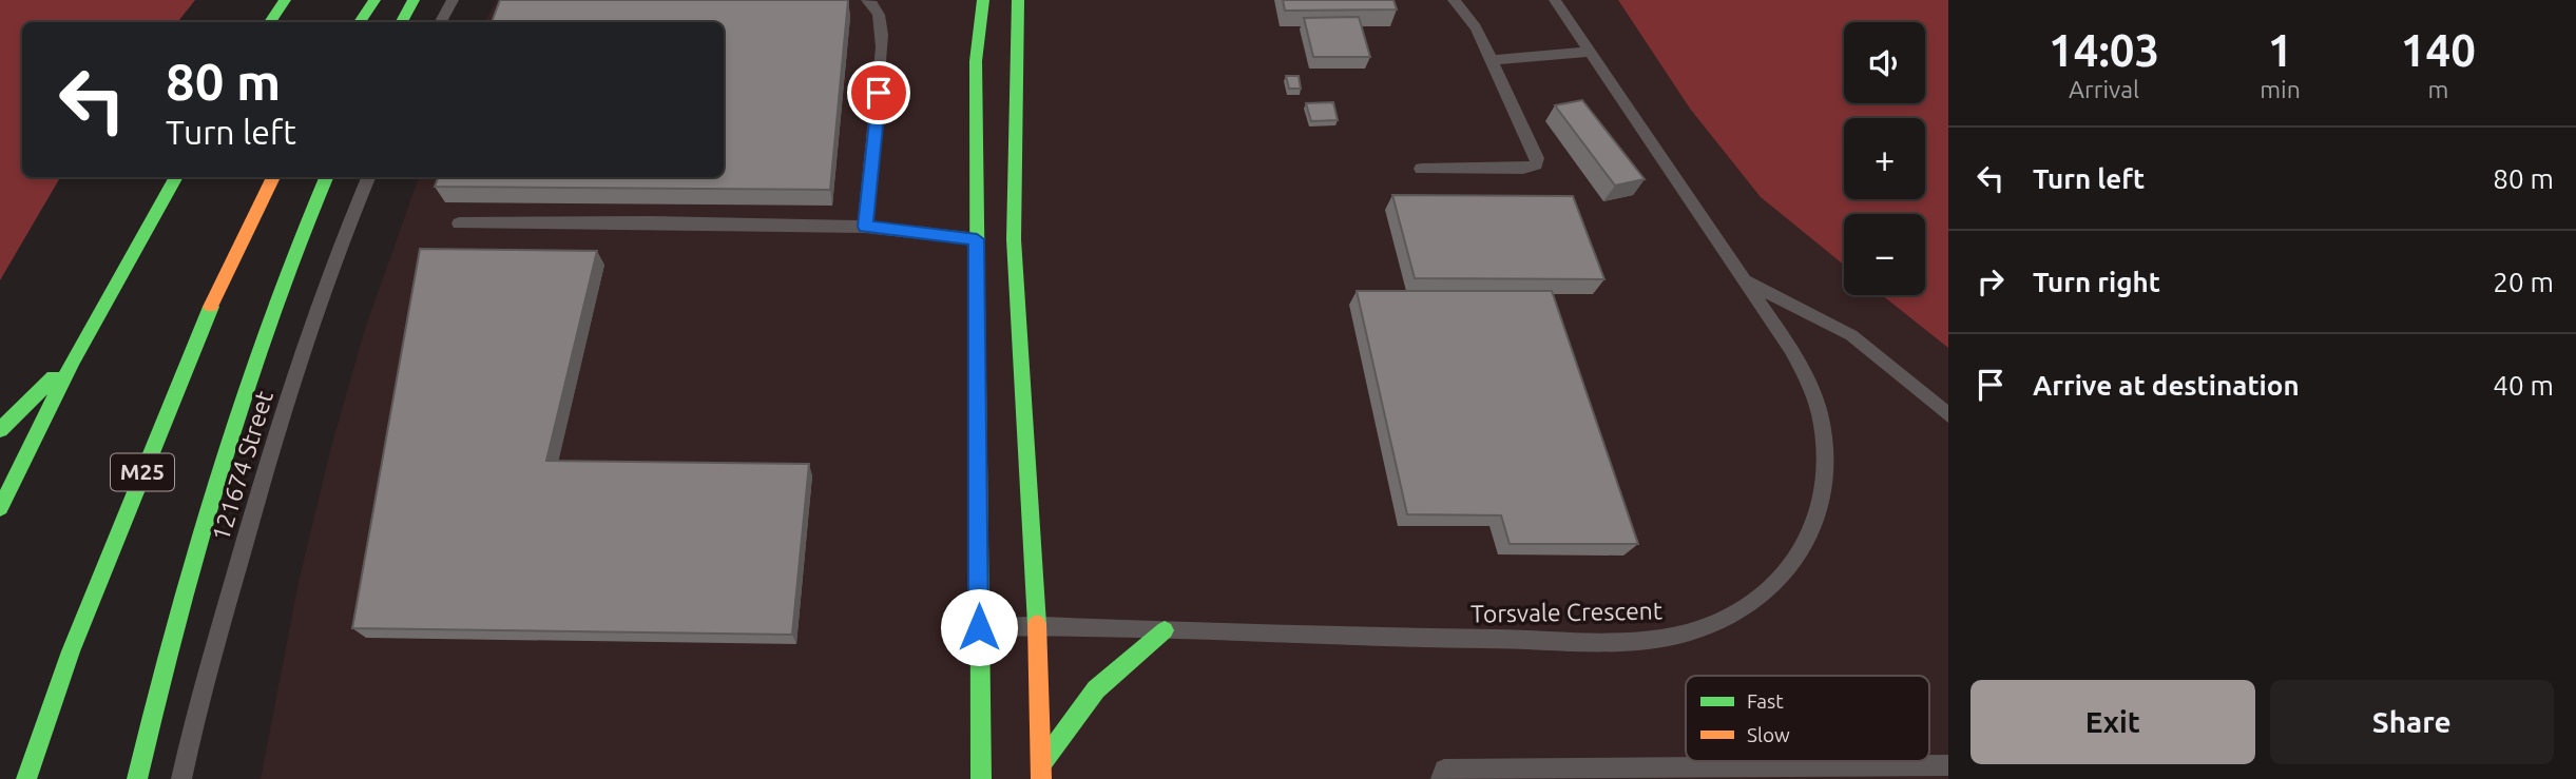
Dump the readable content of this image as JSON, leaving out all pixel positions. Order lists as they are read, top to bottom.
{
  "streets": {
    "street": ["M25"],
    "lane": ["121674 Street", "Torsvale Crescent"]
  },
  "legend": ["Fast", "Slow"],
  "page": {
    "eta": [
      "14:03",
      "Arrival",
      "1",
      "min",
      "140",
      "m"
    ],
    "map_buttons": ["+", "−"],
    "turn": ["80 m", "Turn left"],
    "list": [
      {
        "name": "Turn left",
        "value": "80 m"
      },
      {
        "name": "Turn right",
        "value": "20 m"
      },
      {
        "name": "Arrive at destination",
        "value": "40 m"
      }
    ],
    "buttons": ["Exit", "Share"]
  }
}
